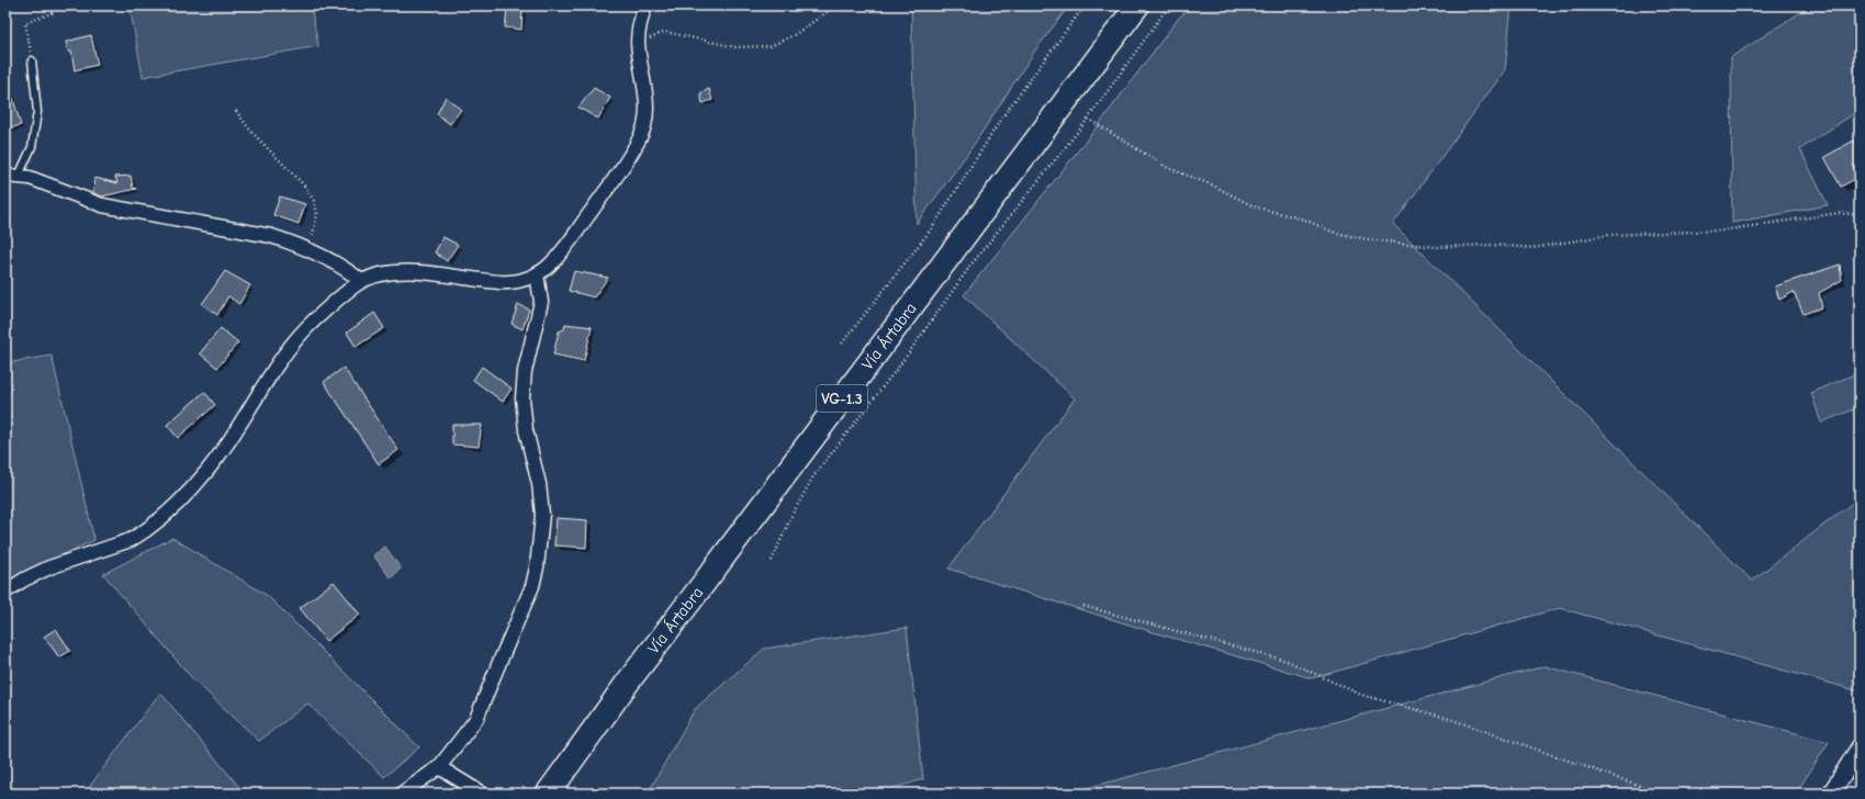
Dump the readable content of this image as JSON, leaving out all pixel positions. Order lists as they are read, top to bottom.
{
  "streets": {
    "highway": ["Vía Ártabra", "VG-1.3"]
  }
}
